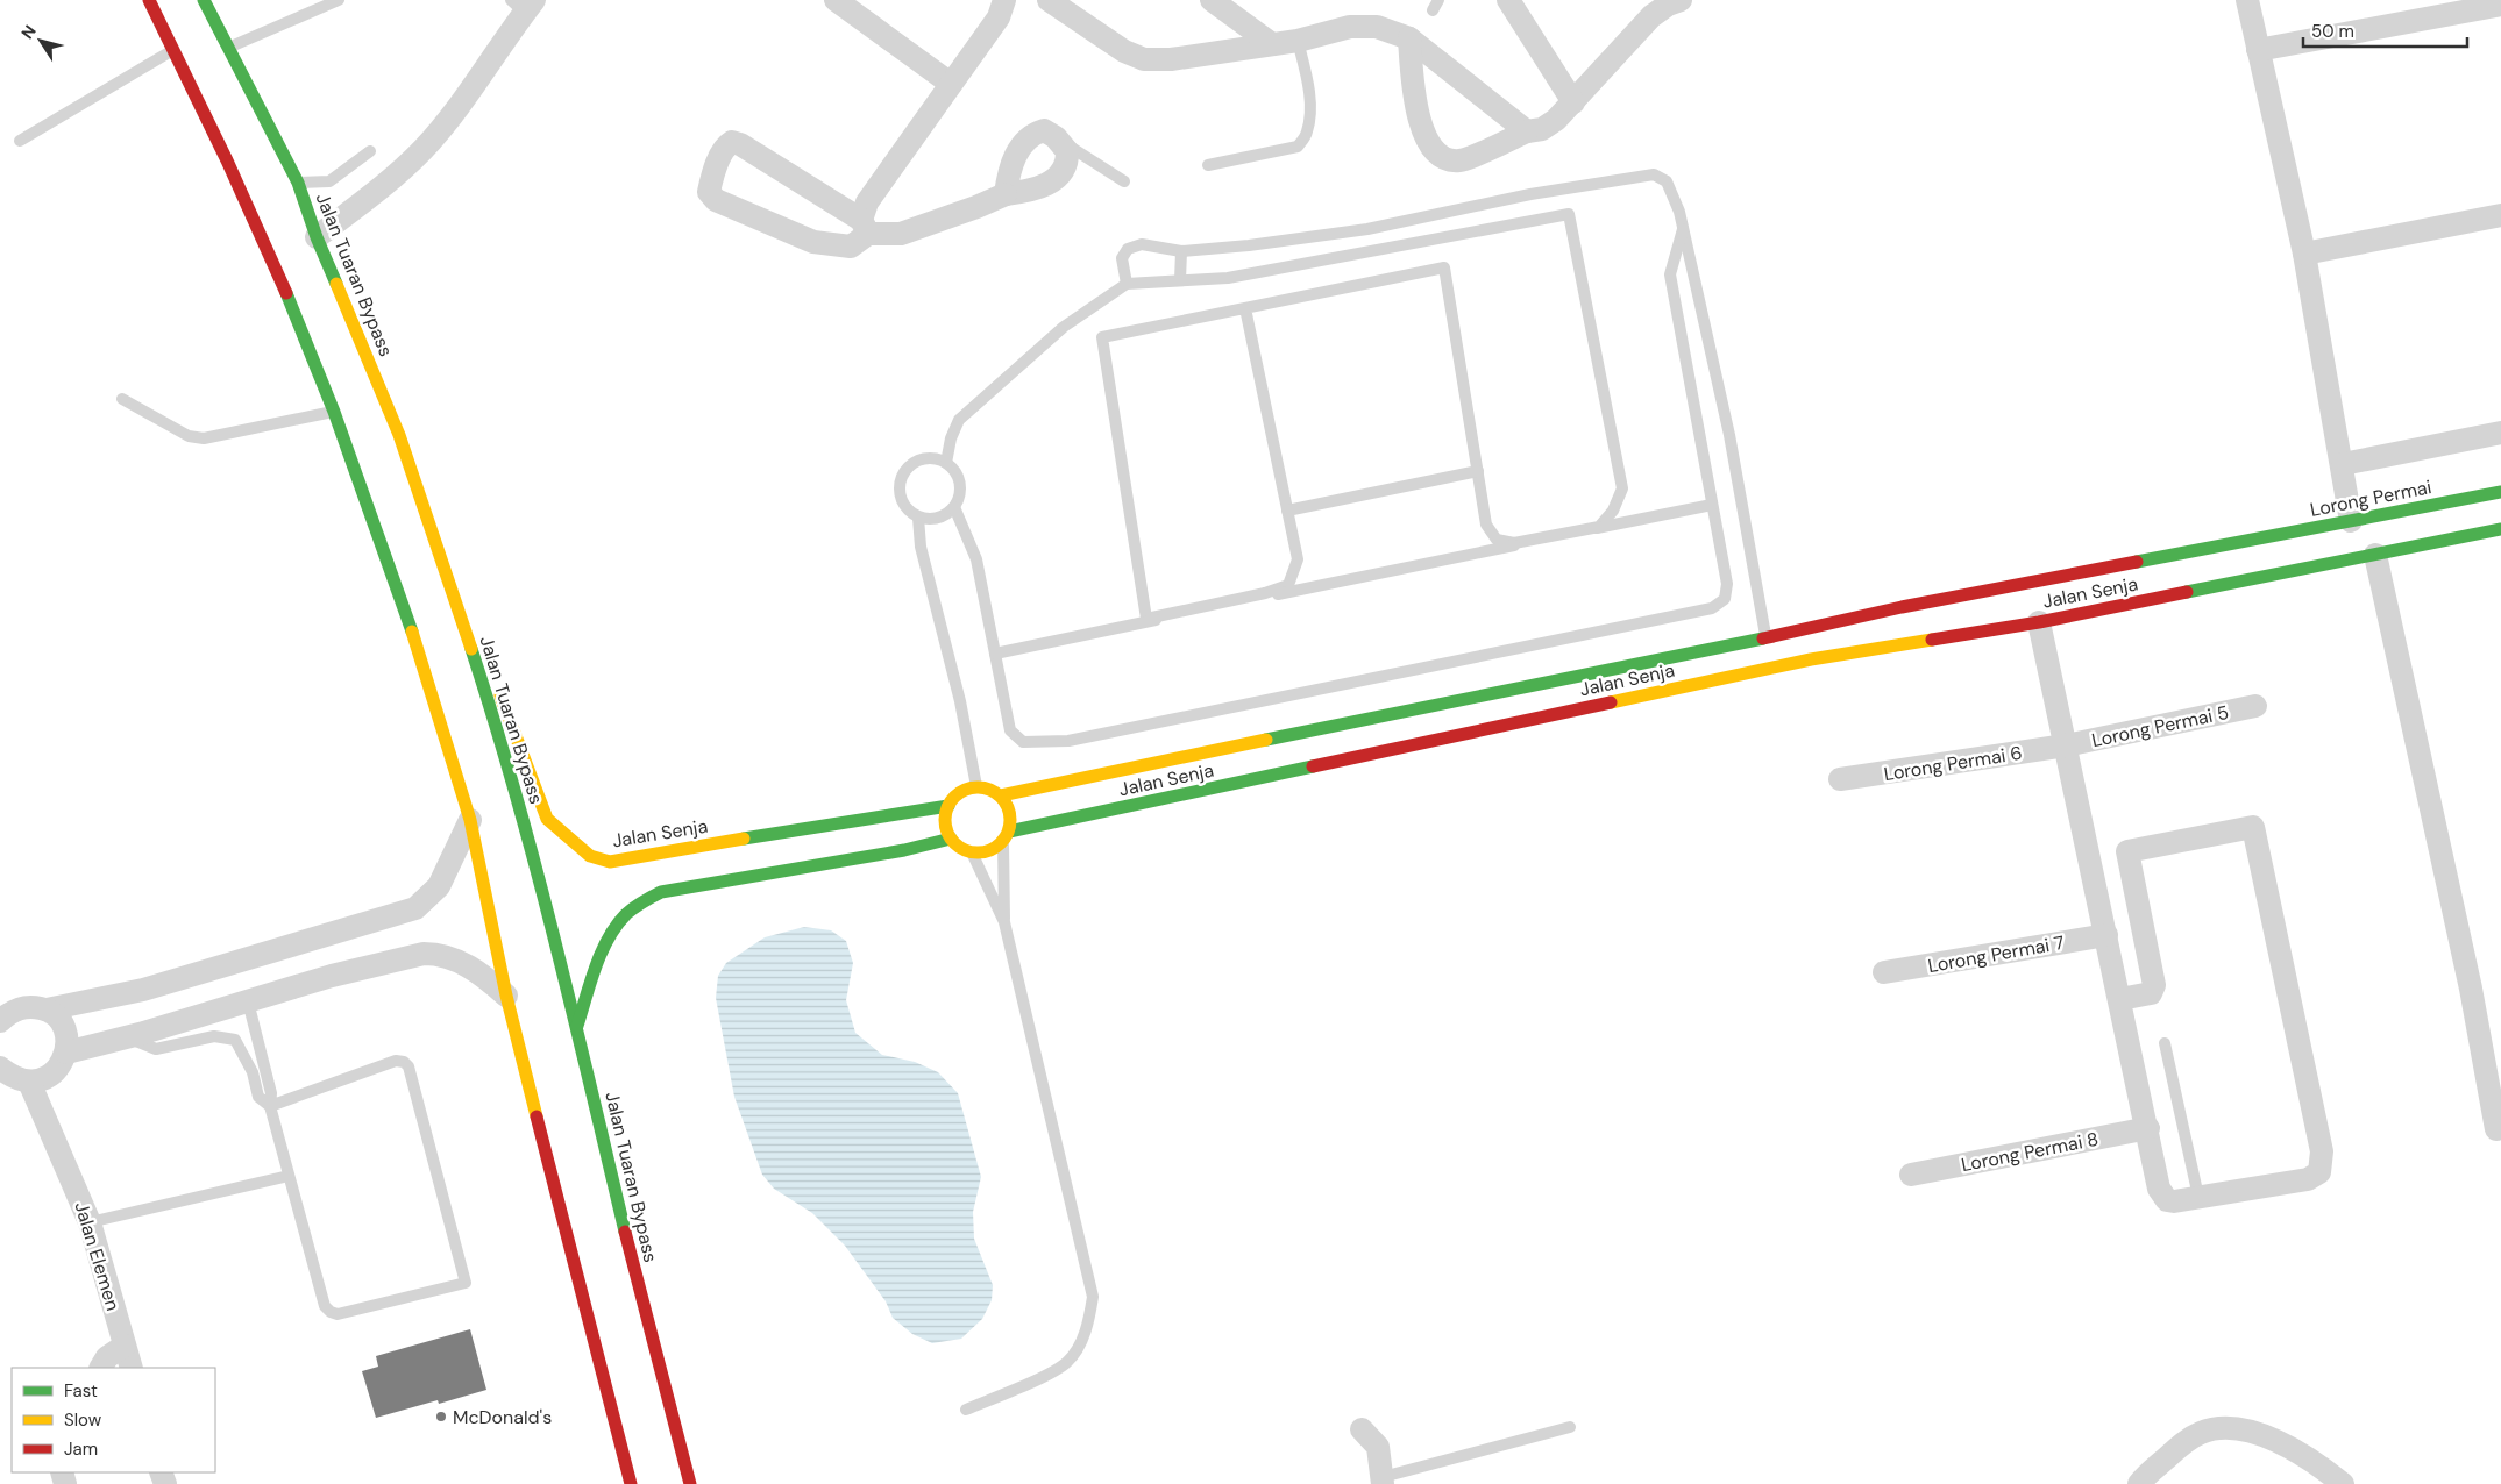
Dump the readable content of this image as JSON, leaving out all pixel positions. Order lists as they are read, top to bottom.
{
  "streets": {
    "main road": ["Jalan Tuaran Bypass", "Lorong Permai", "Jalan Senja"],
    "street": [
      "Lorong Permai 5",
      "Lorong Permai 6",
      "Lorong Permai 7",
      "Lorong Permai 8",
      "Jalan Elemen"
    ]
  },
  "crossings": [
    ["Jalan Tuaran Bypass", "Jalan Senja"],
    ["Lorong Permai", "Jalan Senja"],
    ["Lorong Permai 5", "Lorong Permai 6"]
  ],
  "places": ["McDonald's"],
  "legend": ["Fast", "Slow", "Jam"],
  "scale_bar": "50 m",
  "north": "top left"
}
